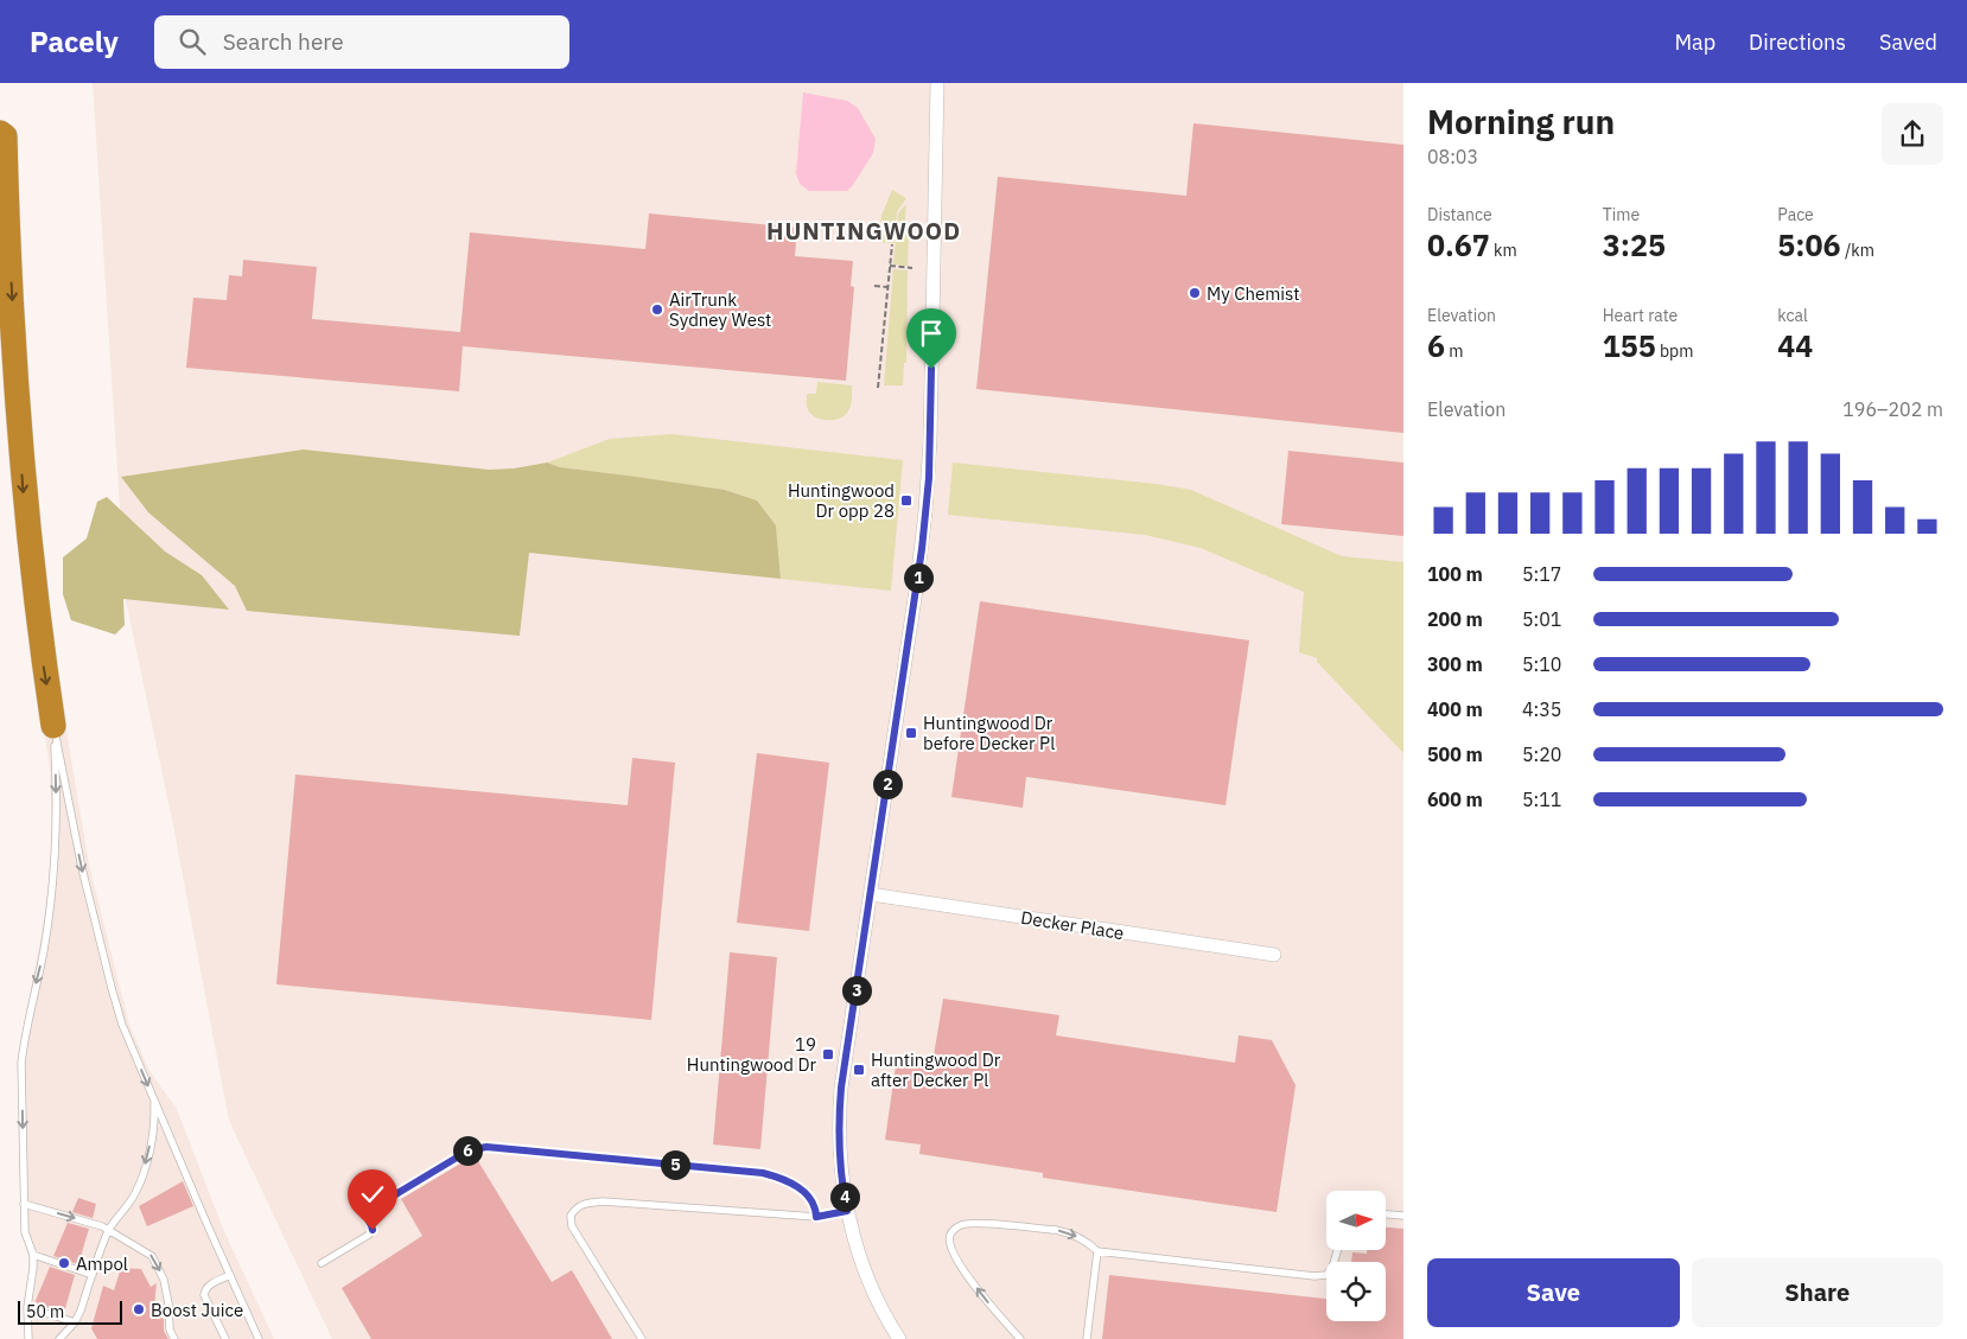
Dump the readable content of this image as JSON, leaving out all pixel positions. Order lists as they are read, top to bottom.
{
  "streets": {
    "street": ["Decker Place"]
  },
  "districts": ["HUNTINGWOOD"],
  "places": {
    "other": [
      "My Chemist",
      "AirTrunk Sydney West",
      "Ampol",
      "Boost Juice"
    ],
    "transit": [
      "Huntingwood Dr opp 28",
      "Huntingwood Dr before Decker Pl",
      "19 Huntingwood Dr",
      "Huntingwood Dr after Decker Pl"
    ]
  },
  "scale_bar": "50 m",
  "north": "right",
  "page": {
    "header": "Pacely",
    "search": "Search here",
    "nav": ["Map", "Directions", "Saved"],
    "heading": ["Morning run", "08:03"],
    "stats": [
      ["Distance", "0.67 km"],
      ["Time", "3:25"],
      ["Pace", "5:06 /km"],
      ["Elevation", "6 m"],
      ["Heart rate", "155 bpm"],
      ["kcal", "44"]
    ],
    "chart": ["Elevation", "196–202 m"],
    "list": [
      {
        "name": "100 m",
        "note": "5:17"
      },
      {
        "name": "200 m",
        "note": "5:01"
      },
      {
        "name": "300 m",
        "note": "5:10"
      },
      {
        "name": "400 m",
        "note": "4:35"
      },
      {
        "name": "500 m",
        "note": "5:20"
      },
      {
        "name": "600 m",
        "note": "5:11"
      }
    ],
    "pins": [
      "1",
      "2",
      "3",
      "6",
      "5",
      "4"
    ],
    "buttons": ["Save", "Share"],
    "scale": "50 m"
  }
}
